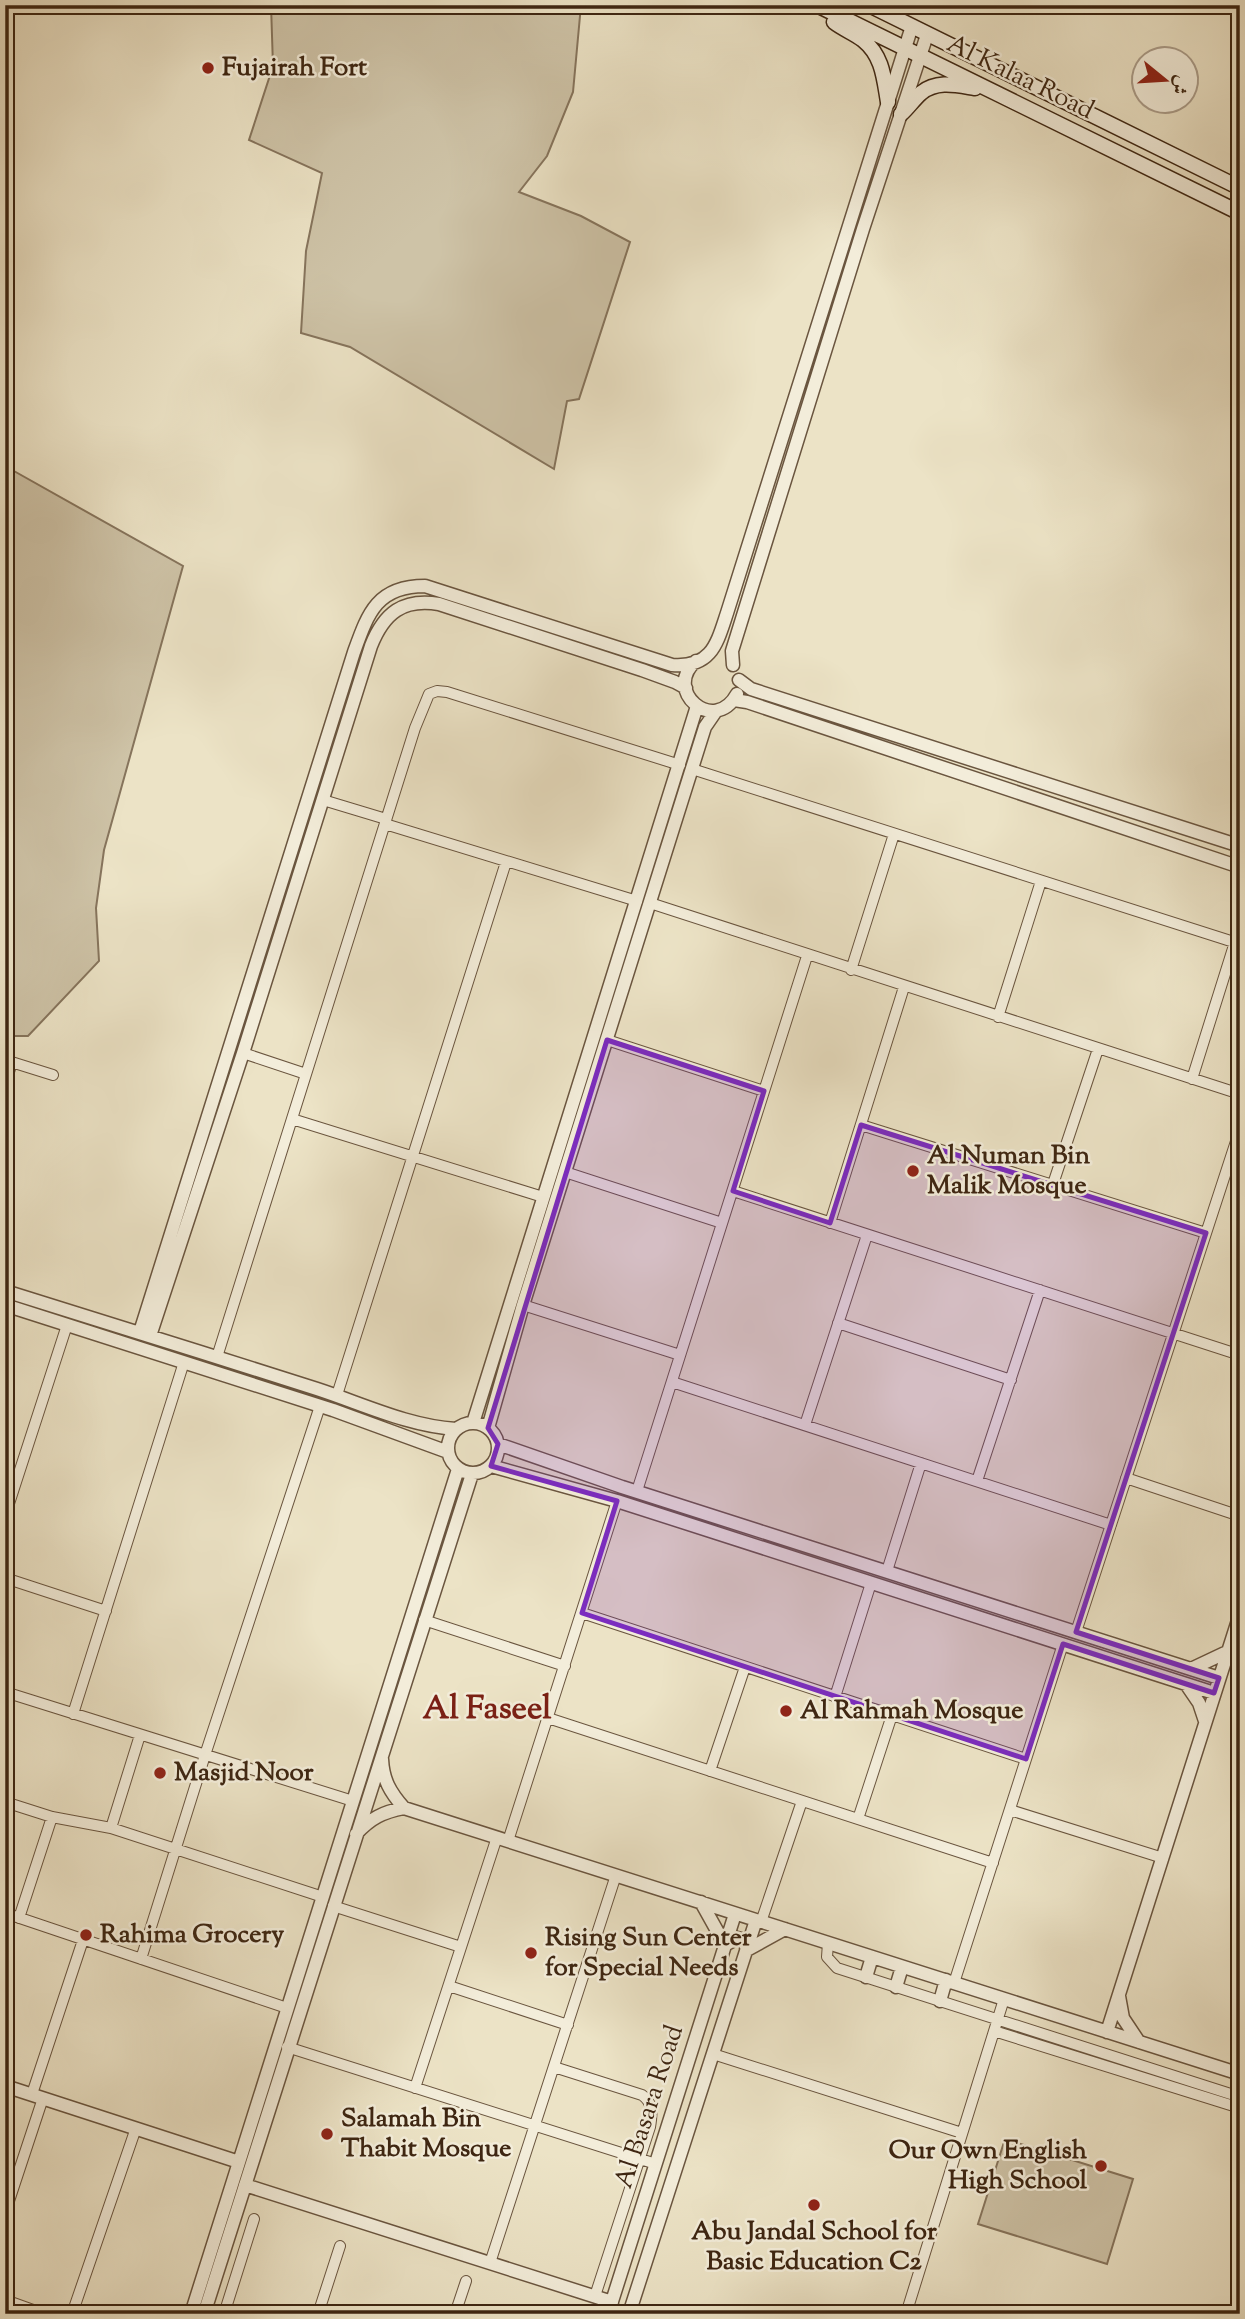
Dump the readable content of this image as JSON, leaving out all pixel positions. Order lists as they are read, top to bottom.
{
  "streets": {
    "main road": ["Al Kalaa Road"],
    "street": ["Al Basara Road"]
  },
  "districts": ["Al Faseel"],
  "places": [
    "Fujairah Fort",
    "Al Numan Bin Malik Mosque",
    "Al Rahmah Mosque",
    "Masjid Noor",
    "Rahima Grocery",
    "Rising Sun Center for Special Needs",
    "Salamah Bin Thabit Mosque",
    "Our Own English High School",
    "Abu Jandal School for Basic Education C2"
  ],
  "north": "right"
}
